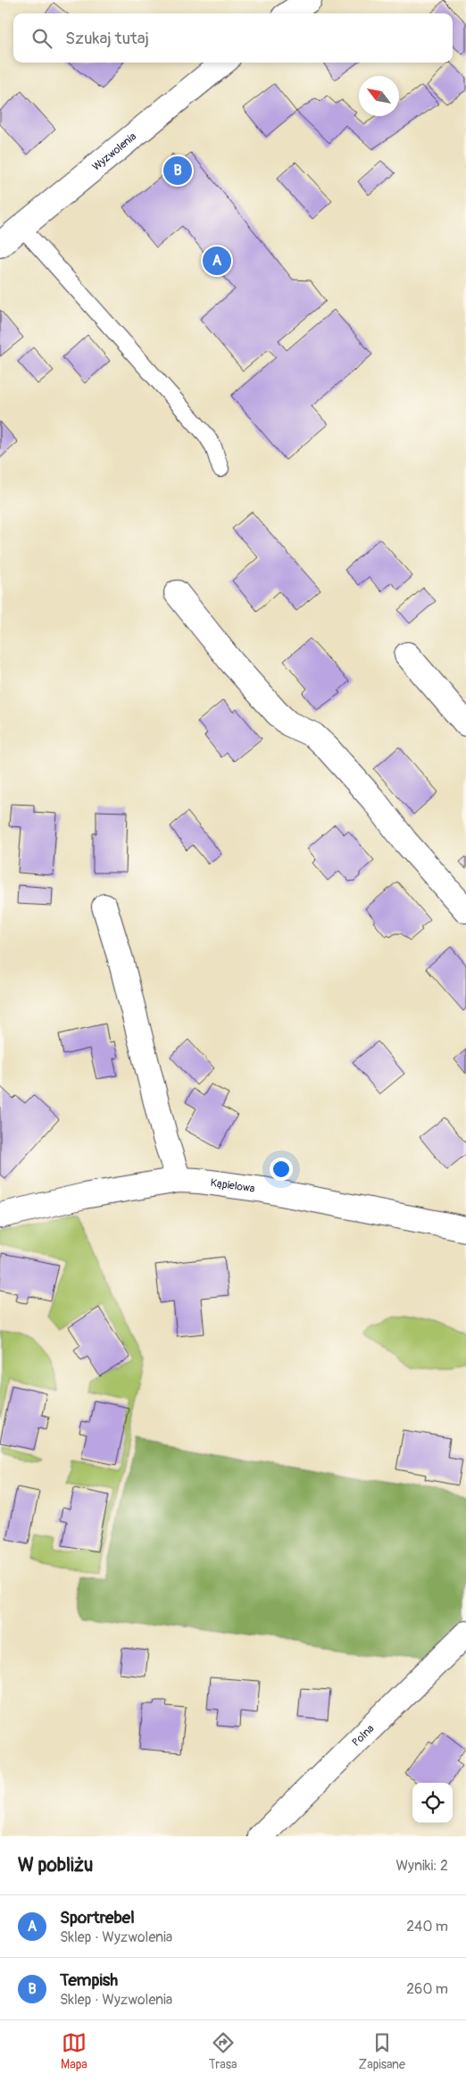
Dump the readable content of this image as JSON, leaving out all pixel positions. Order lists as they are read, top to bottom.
{
  "streets": {
    "street": ["Wyzwolenia", "Kąpielowa", "Polna"]
  },
  "north": "top left",
  "page": {
    "search": "Szukaj tutaj",
    "pins": ["B", "A"],
    "heading": ["W pobliżu", "Wyniki: 2"],
    "list": [
      {
        "mark": "A",
        "name": "Sportrebel",
        "note": "Sklep · Wyzwolenia",
        "value": "240 m"
      },
      {
        "mark": "B",
        "name": "Tempish",
        "note": "Sklep · Wyzwolenia",
        "value": "260 m"
      }
    ],
    "nav": ["Mapa", "Trasa", "Zapisane"]
  }
}
